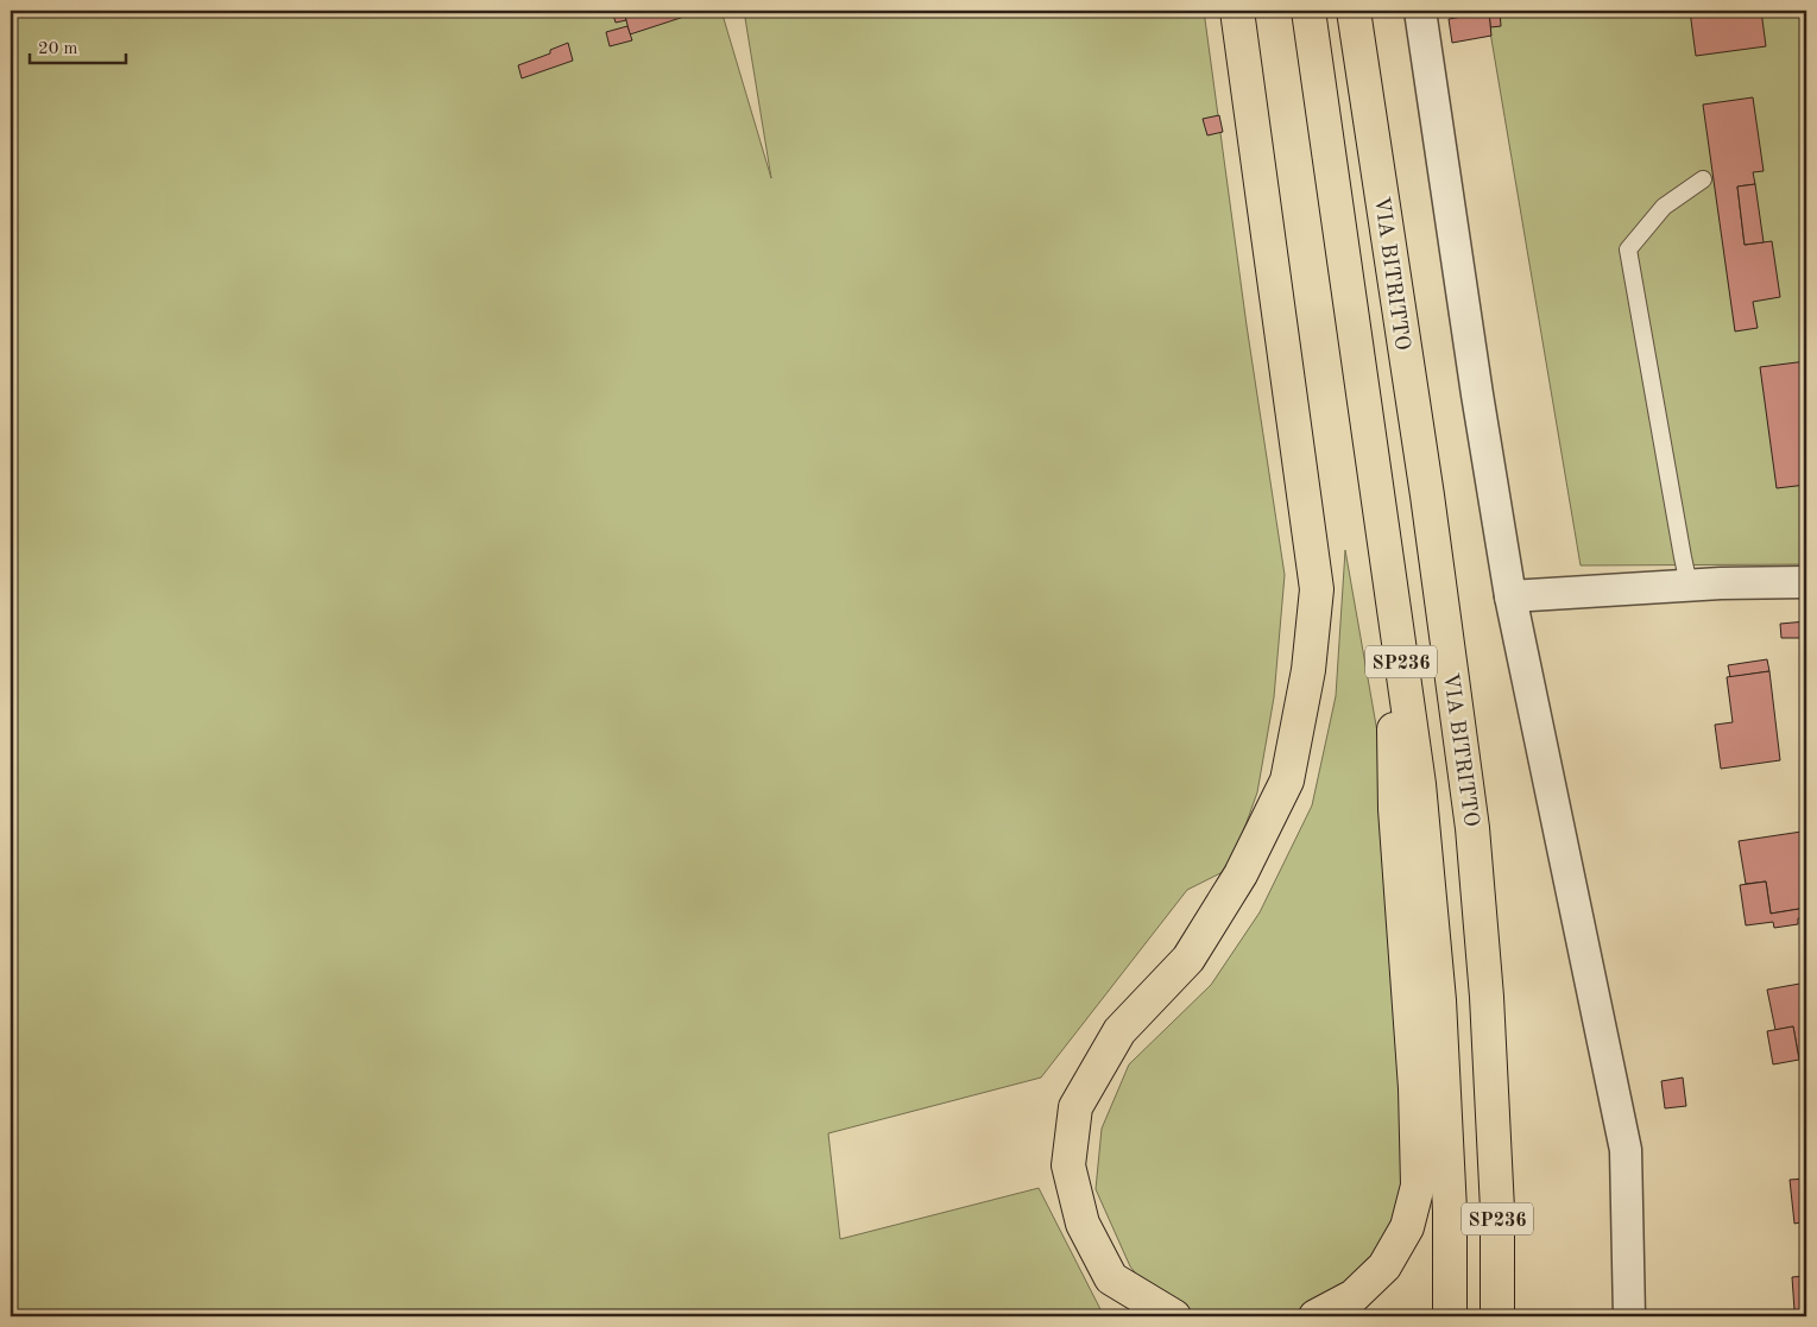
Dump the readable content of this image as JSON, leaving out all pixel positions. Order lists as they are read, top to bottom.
{
  "streets": {
    "highway": ["VIA BITRITTO", "SP236"]
  },
  "scale_bar": "20 m"
}
